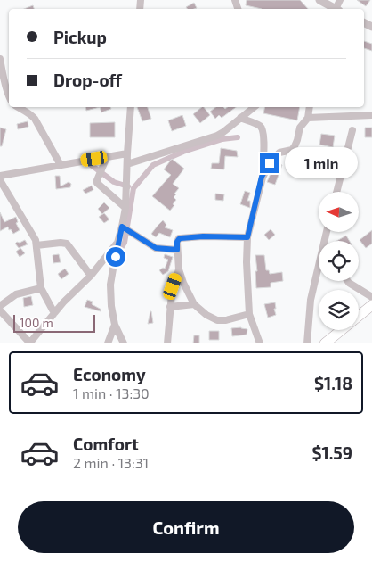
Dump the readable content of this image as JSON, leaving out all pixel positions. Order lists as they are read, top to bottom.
{
  "scale_bar": "100 m",
  "north": "left",
  "page": {
    "banner": ["Pickup", "Drop-off"],
    "bubble": "1 min",
    "scale": "100 m",
    "list": [
      {
        "name": "Economy",
        "note": "1 min · 13:30",
        "value": "$1.18"
      },
      {
        "name": "Comfort",
        "note": "2 min · 13:31",
        "value": "$1.59"
      }
    ],
    "buttons": "Confirm"
  }
}
